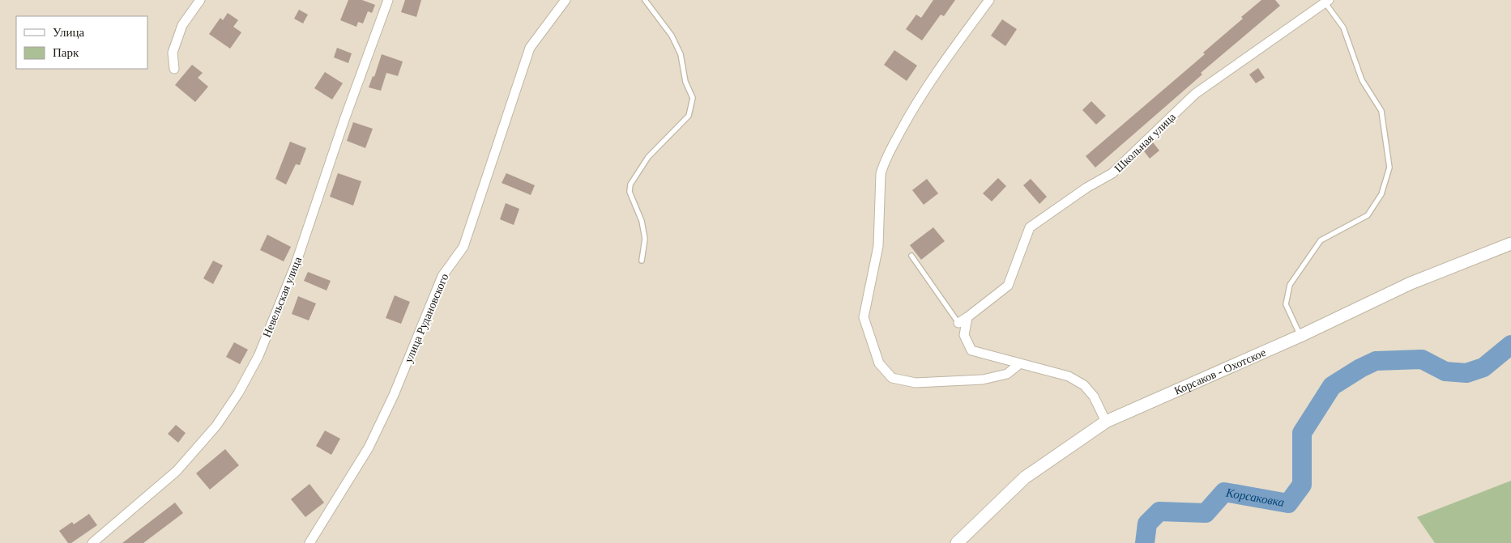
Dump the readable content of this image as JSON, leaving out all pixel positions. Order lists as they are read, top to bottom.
{
  "streets": {
    "street": [
      "Школьная улица",
      "Невельская улица",
      "улица Рудановского",
      "Корсаков - Охотское"
    ]
  },
  "water": ["Корсаковка"],
  "legend": ["Улица", "Парк"]
}
